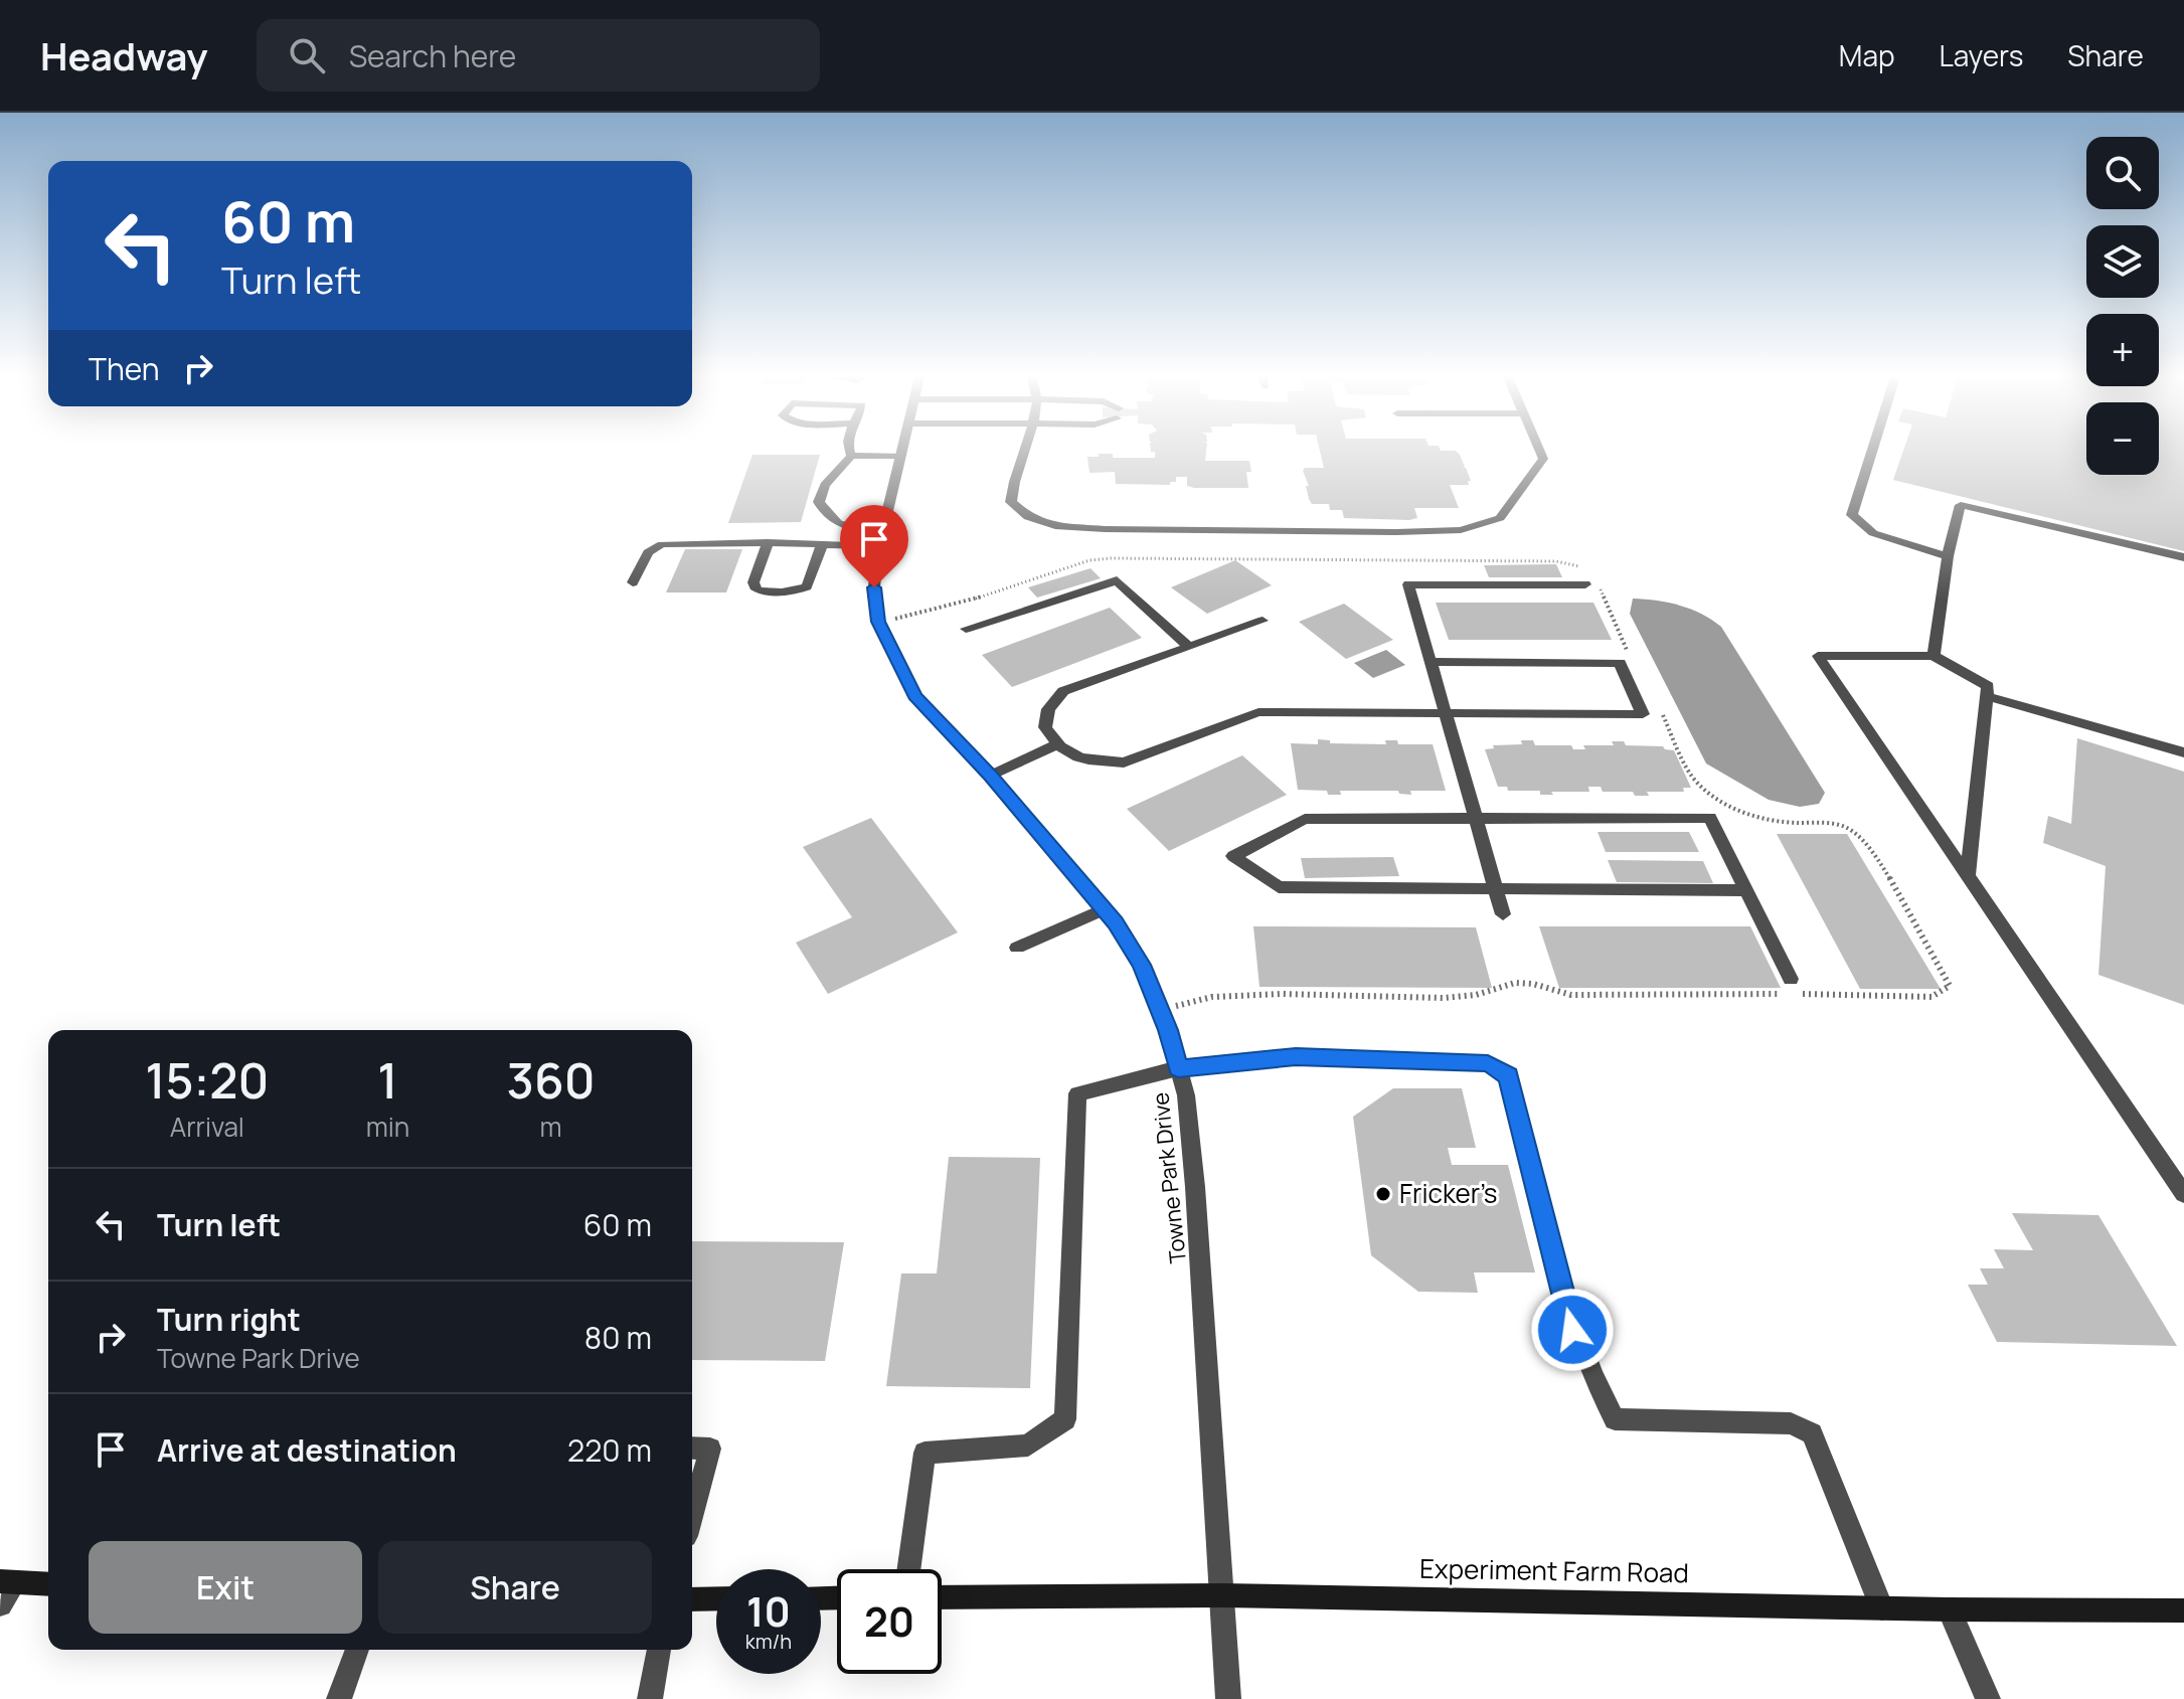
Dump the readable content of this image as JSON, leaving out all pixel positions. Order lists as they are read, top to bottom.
{
  "streets": {
    "street": ["Towne Park Drive", "Experiment Farm Road"]
  },
  "crossings": [
    ["Towne Park Drive", "Experiment Farm Road"]
  ],
  "places": ["Fricker’s"],
  "page": {
    "header": "Headway",
    "search": "Search here",
    "nav": ["Map", "Layers", "Share"],
    "map_buttons": ["+", "−"],
    "turn": ["60 m", "Turn left"],
    "then": "Then",
    "eta": [
      "15:20",
      "Arrival",
      "1",
      "min",
      "360",
      "m"
    ],
    "list": [
      {
        "name": "Turn left",
        "value": "60 m"
      },
      {
        "name": "Turn right",
        "note": "Towne Park Drive",
        "value": "80 m"
      },
      {
        "name": "Arrive at destination",
        "value": "220 m"
      }
    ],
    "buttons": ["Exit", "Share"],
    "speed": "10 km/h",
    "limit": "20"
  }
}
